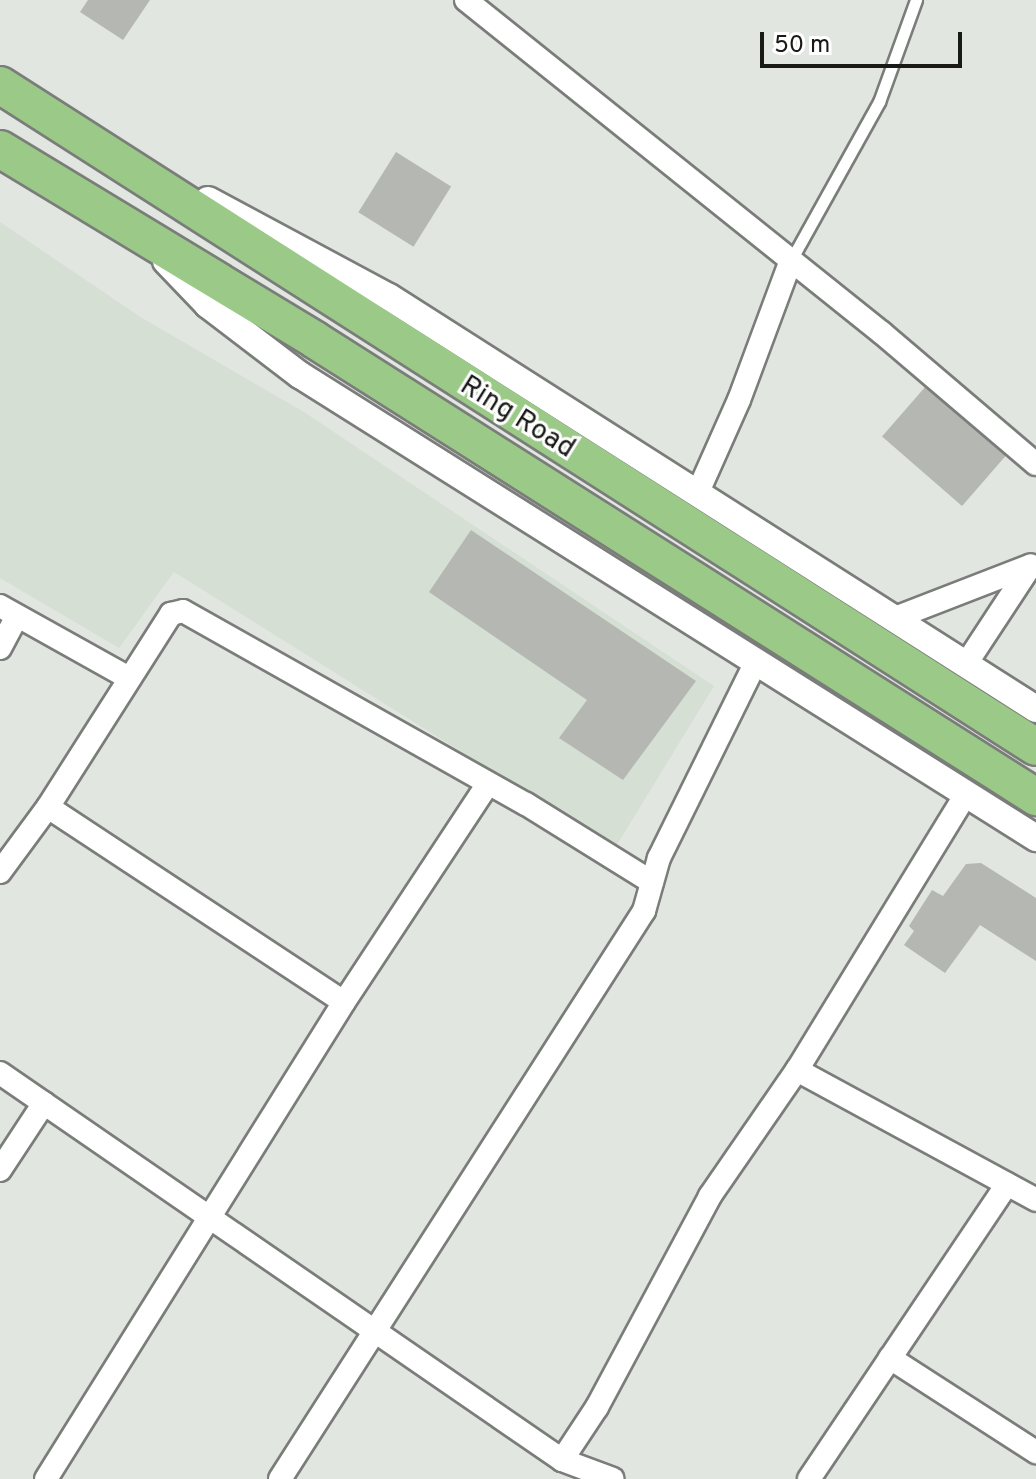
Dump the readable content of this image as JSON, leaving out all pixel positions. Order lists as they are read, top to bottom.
{
  "streets": {
    "highway": ["Ring Road"]
  },
  "scale_bar": "50 m"
}
